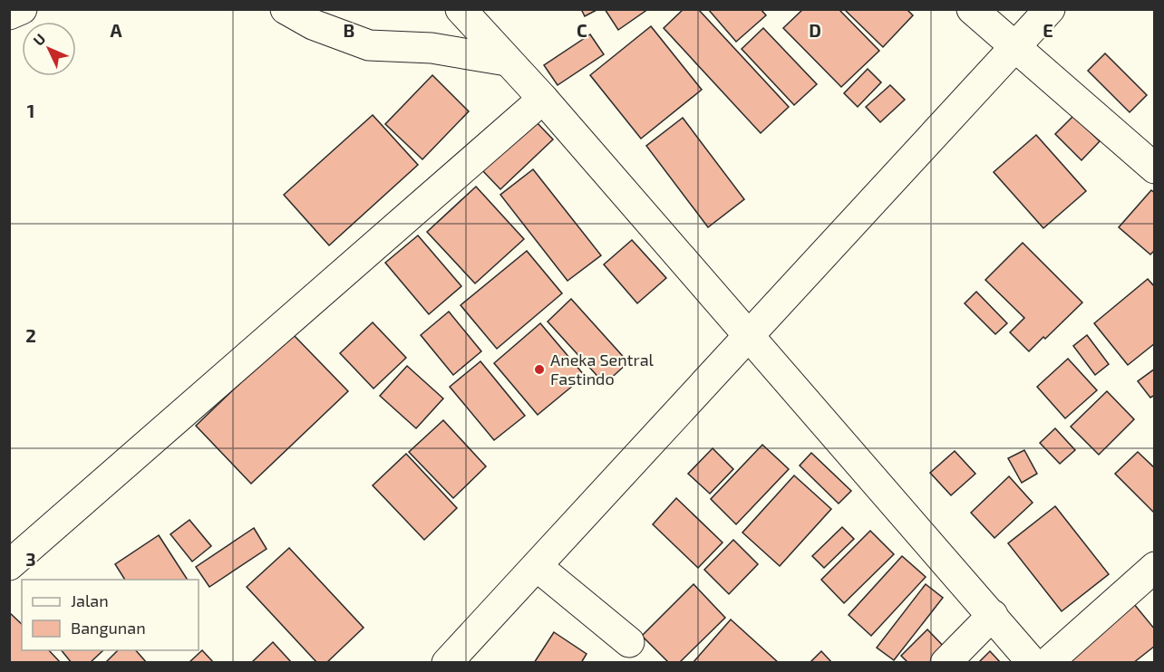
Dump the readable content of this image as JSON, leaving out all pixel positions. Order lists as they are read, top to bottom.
{
  "places": ["Aneka Sentral Fastindo"],
  "legend": ["Jalan", "Bangunan"],
  "north": "top left",
  "grid": {
    "columns": [
      "A",
      "B",
      "C",
      "D",
      "E"
    ],
    "rows": ["1", "2", "3"]
  }
}
